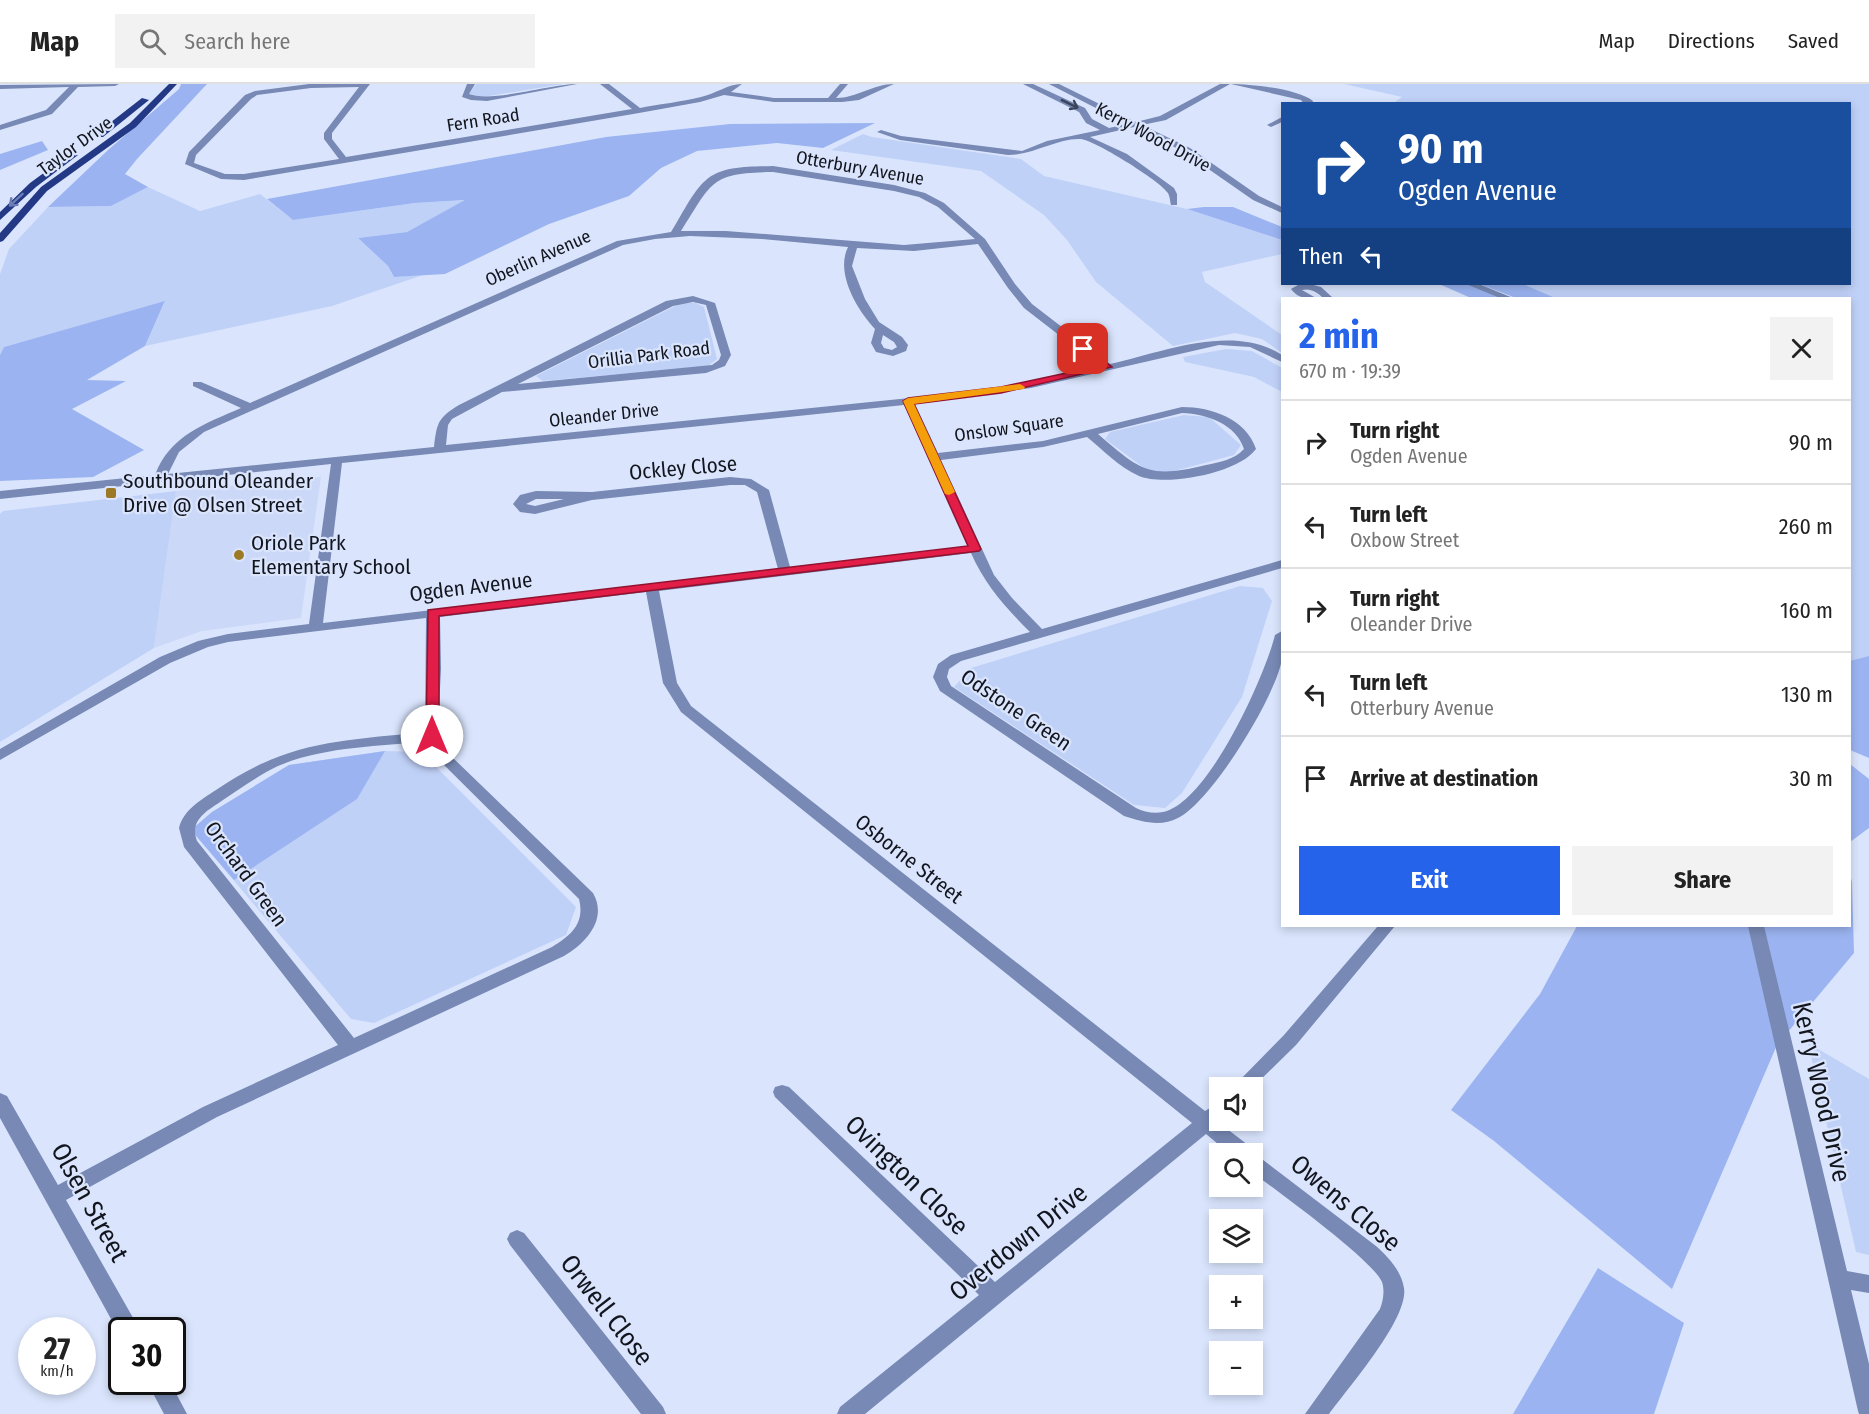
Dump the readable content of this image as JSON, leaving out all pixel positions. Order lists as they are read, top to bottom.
{
  "streets": {
    "main road": ["Taylor Drive"],
    "street": [
      "Fern Road",
      "Kerry Wood Drive",
      "Otterbury Avenue",
      "Oberlin Avenue",
      "Orillia Park Road",
      "Oleander Drive",
      "Onslow Square",
      "Ockley Close",
      "Ogden Avenue",
      "Odstone Green",
      "Osborne Street",
      "Orchard Green",
      "Ovington Close",
      "Olsen Street",
      "Owens Close",
      "Overdown Drive",
      "Orwell Close"
    ]
  },
  "crossings": [
    ["Otterbury Avenue", "Oberlin Avenue"],
    ["Otterbury Avenue", "Oleander Drive"],
    ["Oberlin Avenue", "Oleander Drive"],
    ["Orillia Park Road", "Oleander Drive"],
    ["Ockley Close", "Ogden Avenue"],
    ["Ogden Avenue", "Osborne Street"],
    ["Ovington Close", "Overdown Drive"]
  ],
  "places": {
    "transit": ["Southbound Oleander Drive @ Olsen Street"],
    "other": ["Oriole Park Elementary School"]
  },
  "page": {
    "header": "Map",
    "search": "Search here",
    "nav": ["Map", "Directions", "Saved"],
    "turn": ["90 m", "Ogden Avenue"],
    "then": "Then",
    "heading": ["2 min", "670 m · 19:39"],
    "list": [
      {
        "name": "Turn right",
        "note": "Ogden Avenue",
        "value": "90 m"
      },
      {
        "name": "Turn left",
        "note": "Oxbow Street",
        "value": "260 m"
      },
      {
        "name": "Turn right",
        "note": "Oleander Drive",
        "value": "160 m"
      },
      {
        "name": "Turn left",
        "note": "Otterbury Avenue",
        "value": "130 m"
      },
      {
        "name": "Arrive at destination",
        "value": "30 m"
      }
    ],
    "buttons": ["Exit", "Share"],
    "map_buttons": ["+", "−"],
    "speed": "27 km/h",
    "limit": "30"
  }
}
